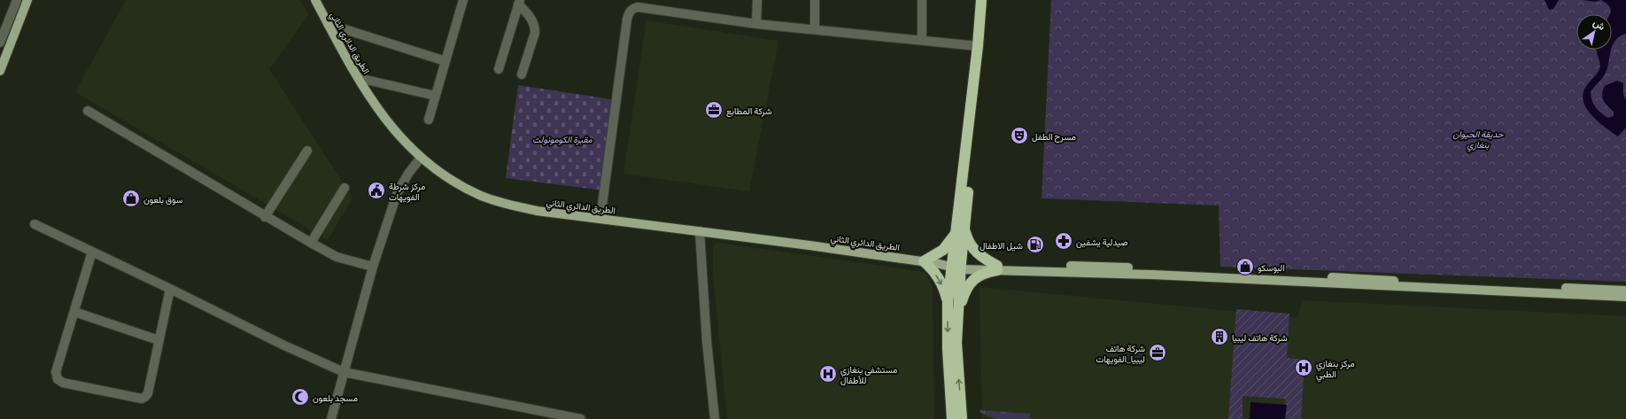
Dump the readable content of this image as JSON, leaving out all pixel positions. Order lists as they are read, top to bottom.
{
  "streets": {
    "main road": ["الطريق الدائري الثاني"]
  },
  "parks": ["حديقة الحيوان بنغازي", "مقبرة الكومونولث"],
  "places": {
    "office": ["شركة المطابع", "شركة هاتف ليبيا_الفويهات"],
    "theatre": ["مسرح الطفل"],
    "public building": ["مركز شرطة الفويهات"],
    "shop": ["سوق بلعون", "البوسكو"],
    "pharmacy": ["صيدلية يشفين"],
    "fuel station": ["شيل الاطفال"],
    "building": ["شركة هاتف ليبيا"],
    "hospital": ["مركز بنغازي الطبي", "مستشفى بنغازي للأطفال"],
    "mosque": ["مسجد بلعون"]
  },
  "north": "top right"
}
